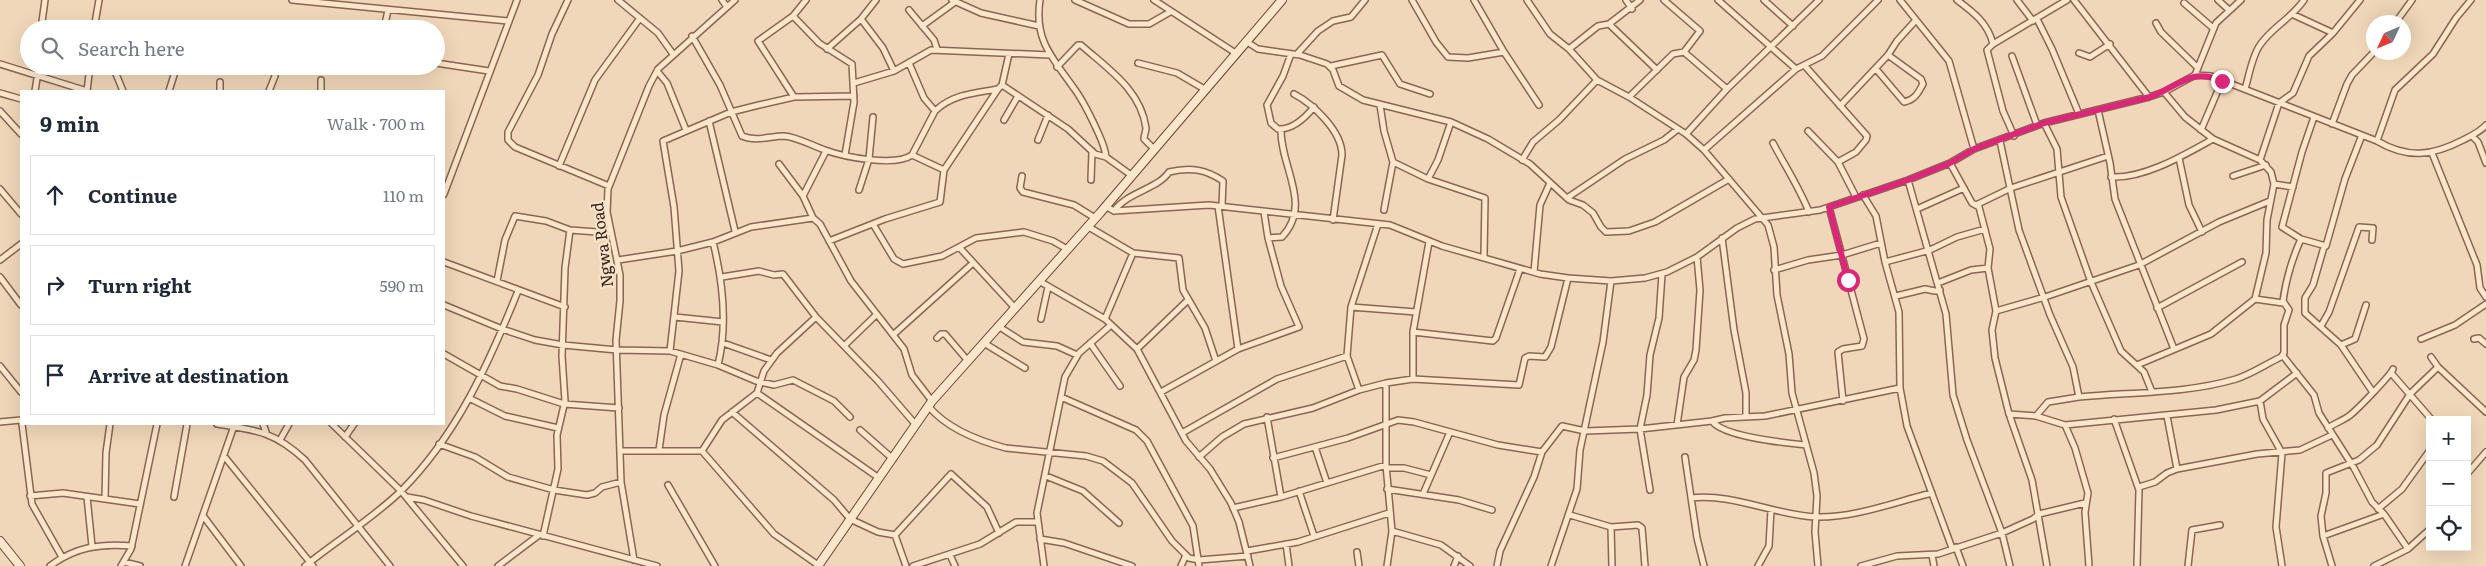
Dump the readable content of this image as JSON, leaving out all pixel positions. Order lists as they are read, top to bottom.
{
  "streets": {
    "street": ["Ngwa Road"]
  },
  "north": "bottom left",
  "page": {
    "search": "Search here",
    "heading": ["9 min", "Walk · 700 m"],
    "list": [
      ["Continue", "110 m"],
      ["Turn right", "590 m"],
      "Arrive at destination"
    ],
    "map_buttons": ["+", "−"]
  }
}
